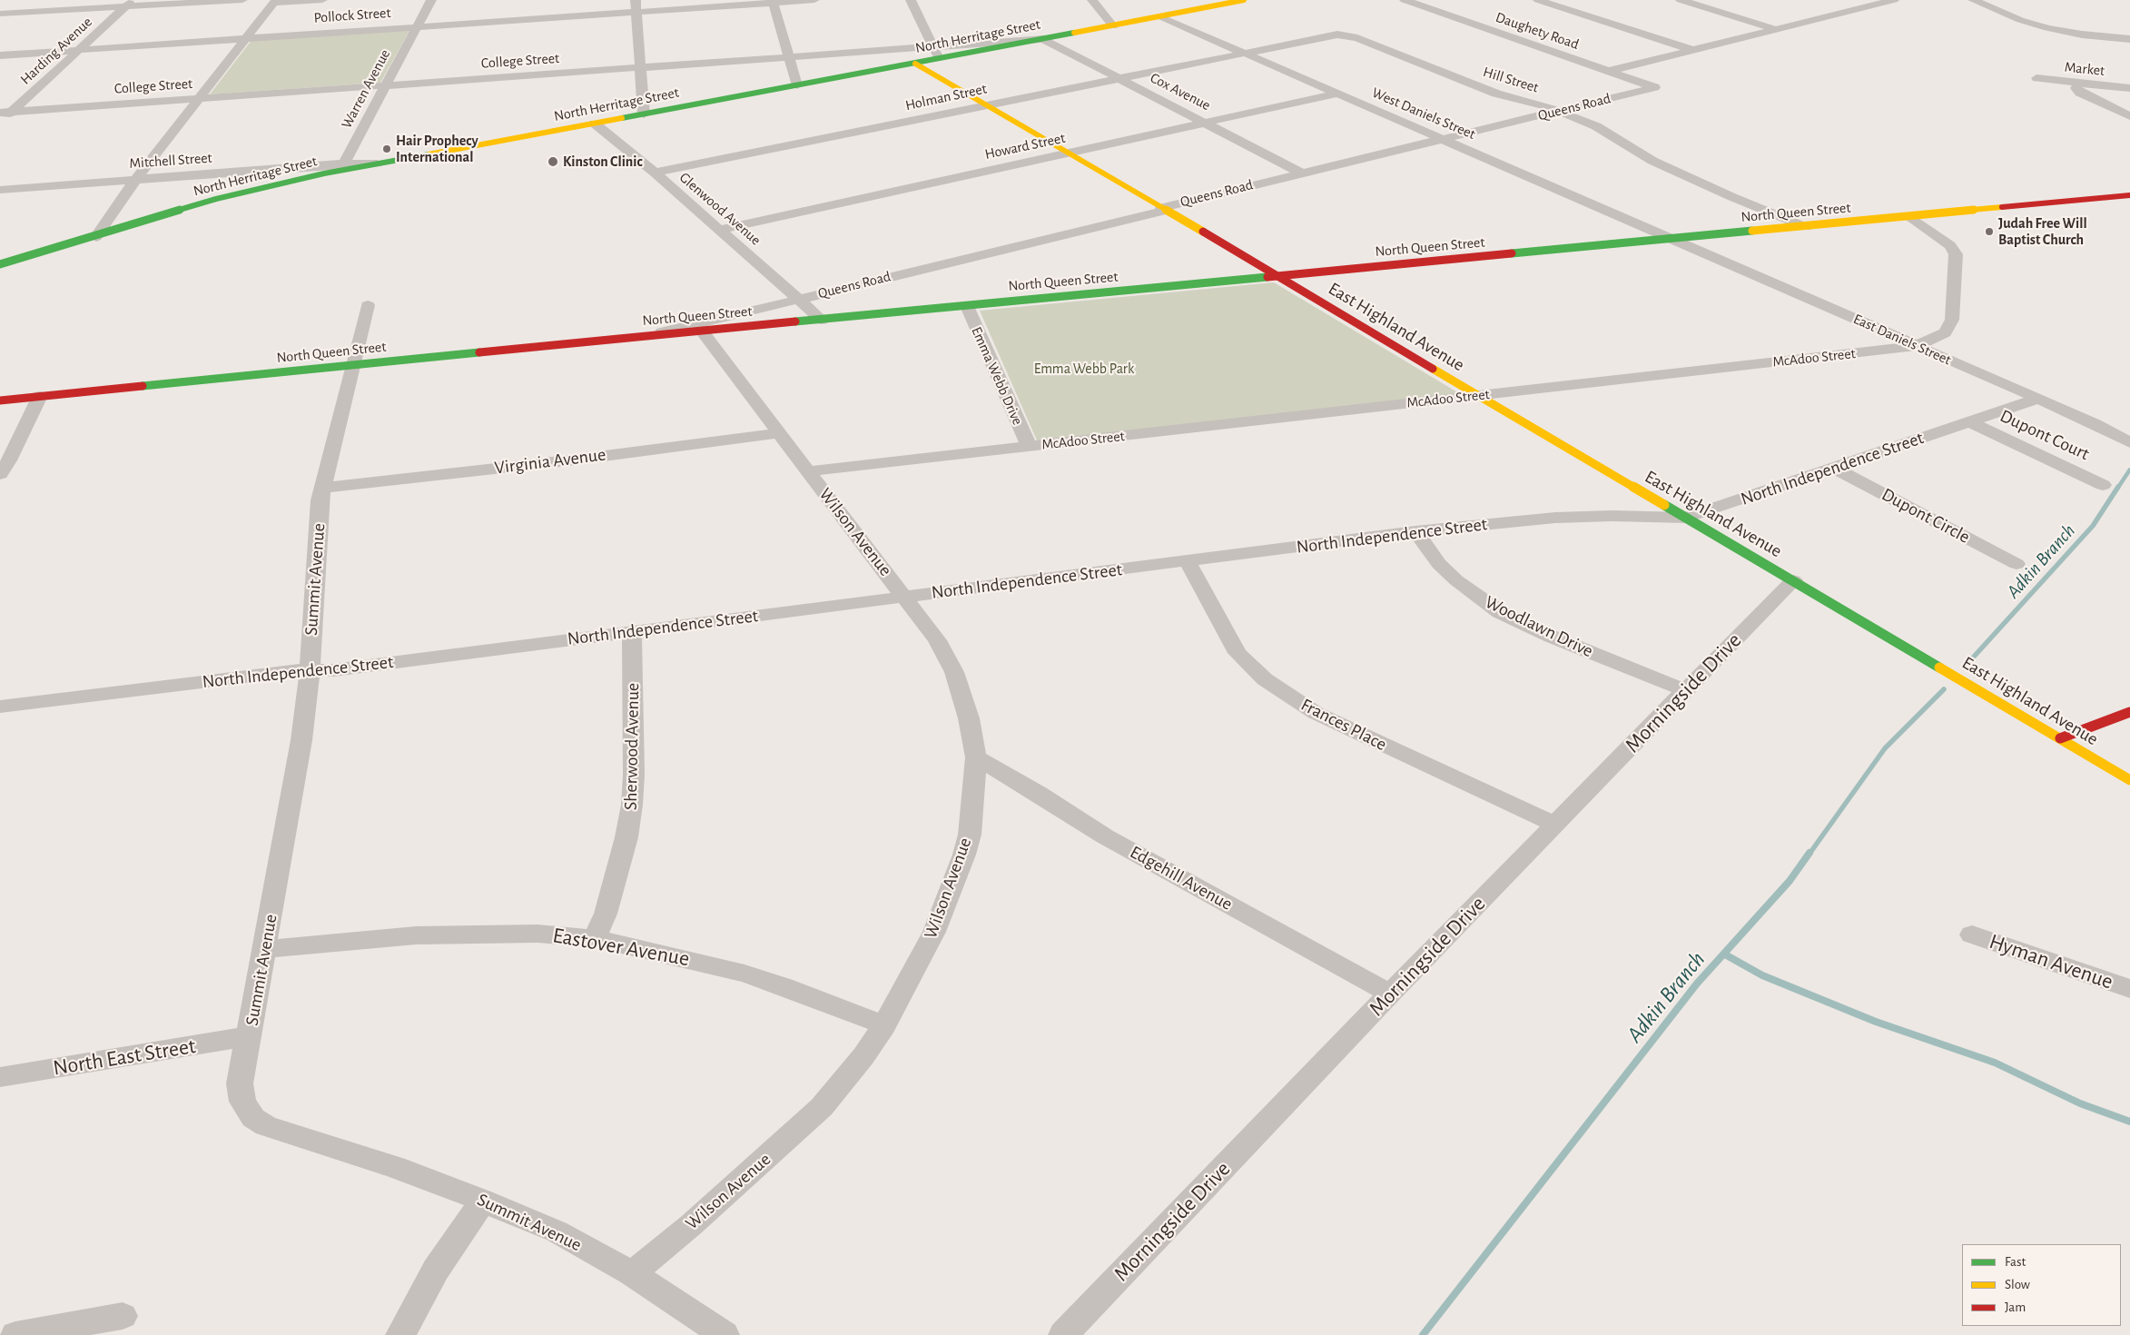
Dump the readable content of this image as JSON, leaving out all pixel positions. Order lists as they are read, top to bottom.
{
  "streets": {
    "street": [
      "Pollock Street",
      "Daughety Road",
      "North Herritage Street",
      "Harding Avenue",
      "College Street",
      "Market",
      "Hill Street",
      "Warren Avenue",
      "Cox Avenue",
      "Holman Street",
      "Queens Road",
      "West Daniels Street",
      "Howard Street",
      "Mitchell Street",
      "Glenwood Avenue",
      "North Queen Street",
      "East Highland Avenue",
      "East Daniels Street",
      "McAdoo Street",
      "Emma Webb Drive",
      "Dupont Court",
      "Virginia Avenue",
      "North Independence Street",
      "Dupont Circle",
      "Wilson Avenue",
      "Summit Avenue",
      "Woodlawn Drive",
      "Morningside Drive",
      "Frances Place",
      "Sherwood Avenue",
      "Edgehill Avenue",
      "Eastover Avenue",
      "Hyman Avenue",
      "North East Street"
    ]
  },
  "crossings": [
    ["Pollock Street", "Harding Avenue"],
    ["Pollock Street", "Warren Avenue"],
    ["Daughety Road", "Queens Road"],
    ["North Herritage Street", "College Street"],
    ["North Herritage Street", "Cox Avenue"],
    ["North Herritage Street", "West Daniels Street"],
    ["North Herritage Street", "Glenwood Avenue"],
    ["North Herritage Street", "East Highland Avenue"],
    ["Harding Avenue", "College Street"],
    ["College Street", "Warren Avenue"],
    ["College Street", "Cox Avenue"],
    ["Hill Street", "Holman Street"],
    ["Hill Street", "Queens Road"],
    ["Hill Street", "West Daniels Street"],
    ["Hill Street", "North Queen Street"],
    ["Warren Avenue", "Mitchell Street"],
    ["Cox Avenue", "Holman Street"],
    ["Cox Avenue", "Queens Road"],
    ["Cox Avenue", "Howard Street"],
    ["Holman Street", "West Daniels Street"],
    ["Holman Street", "Glenwood Avenue"],
    ["Holman Street", "East Highland Avenue"],
    ["Queens Road", "West Daniels Street"],
    ["Queens Road", "Glenwood Avenue"],
    ["Queens Road", "North Queen Street"],
    ["Queens Road", "East Highland Avenue"],
    ["West Daniels Street", "Howard Street"],
    ["West Daniels Street", "North Queen Street"],
    ["West Daniels Street", "East Daniels Street"],
    ["Howard Street", "Glenwood Avenue"],
    ["Howard Street", "East Highland Avenue"],
    ["Glenwood Avenue", "North Queen Street"],
    ["North Queen Street", "East Highland Avenue"],
    ["North Queen Street", "East Daniels Street"],
    ["North Queen Street", "McAdoo Street"],
    ["North Queen Street", "Emma Webb Drive"],
    ["North Queen Street", "Summit Avenue"],
    ["East Highland Avenue", "McAdoo Street"],
    ["East Highland Avenue", "North Independence Street"],
    ["East Highland Avenue", "Morningside Drive"],
    ["East Daniels Street", "McAdoo Street"],
    ["East Daniels Street", "North Independence Street"],
    ["McAdoo Street", "Emma Webb Drive"],
    ["McAdoo Street", "Wilson Avenue"],
    ["Dupont Court", "North Independence Street"],
    ["Virginia Avenue", "Wilson Avenue"],
    ["Virginia Avenue", "Summit Avenue"],
    ["North Independence Street", "Dupont Circle"],
    ["North Independence Street", "Wilson Avenue"],
    ["North Independence Street", "Summit Avenue"],
    ["North Independence Street", "Woodlawn Drive"],
    ["North Independence Street", "Frances Place"],
    ["North Independence Street", "Sherwood Avenue"],
    ["Wilson Avenue", "Summit Avenue"],
    ["Wilson Avenue", "Edgehill Avenue"],
    ["Wilson Avenue", "Eastover Avenue"],
    ["Summit Avenue", "Eastover Avenue"],
    ["Summit Avenue", "North East Street"],
    ["Woodlawn Drive", "Morningside Drive"],
    ["Morningside Drive", "Frances Place"],
    ["Morningside Drive", "Edgehill Avenue"],
    ["Sherwood Avenue", "Eastover Avenue"]
  ],
  "water": ["Adkin Branch"],
  "parks": ["Emma Webb Park"],
  "places": ["Hair Prophecy International", "Kinston Clinic", "Judah Free Will Baptist Church"],
  "legend": ["Fast", "Slow", "Jam"]
}
